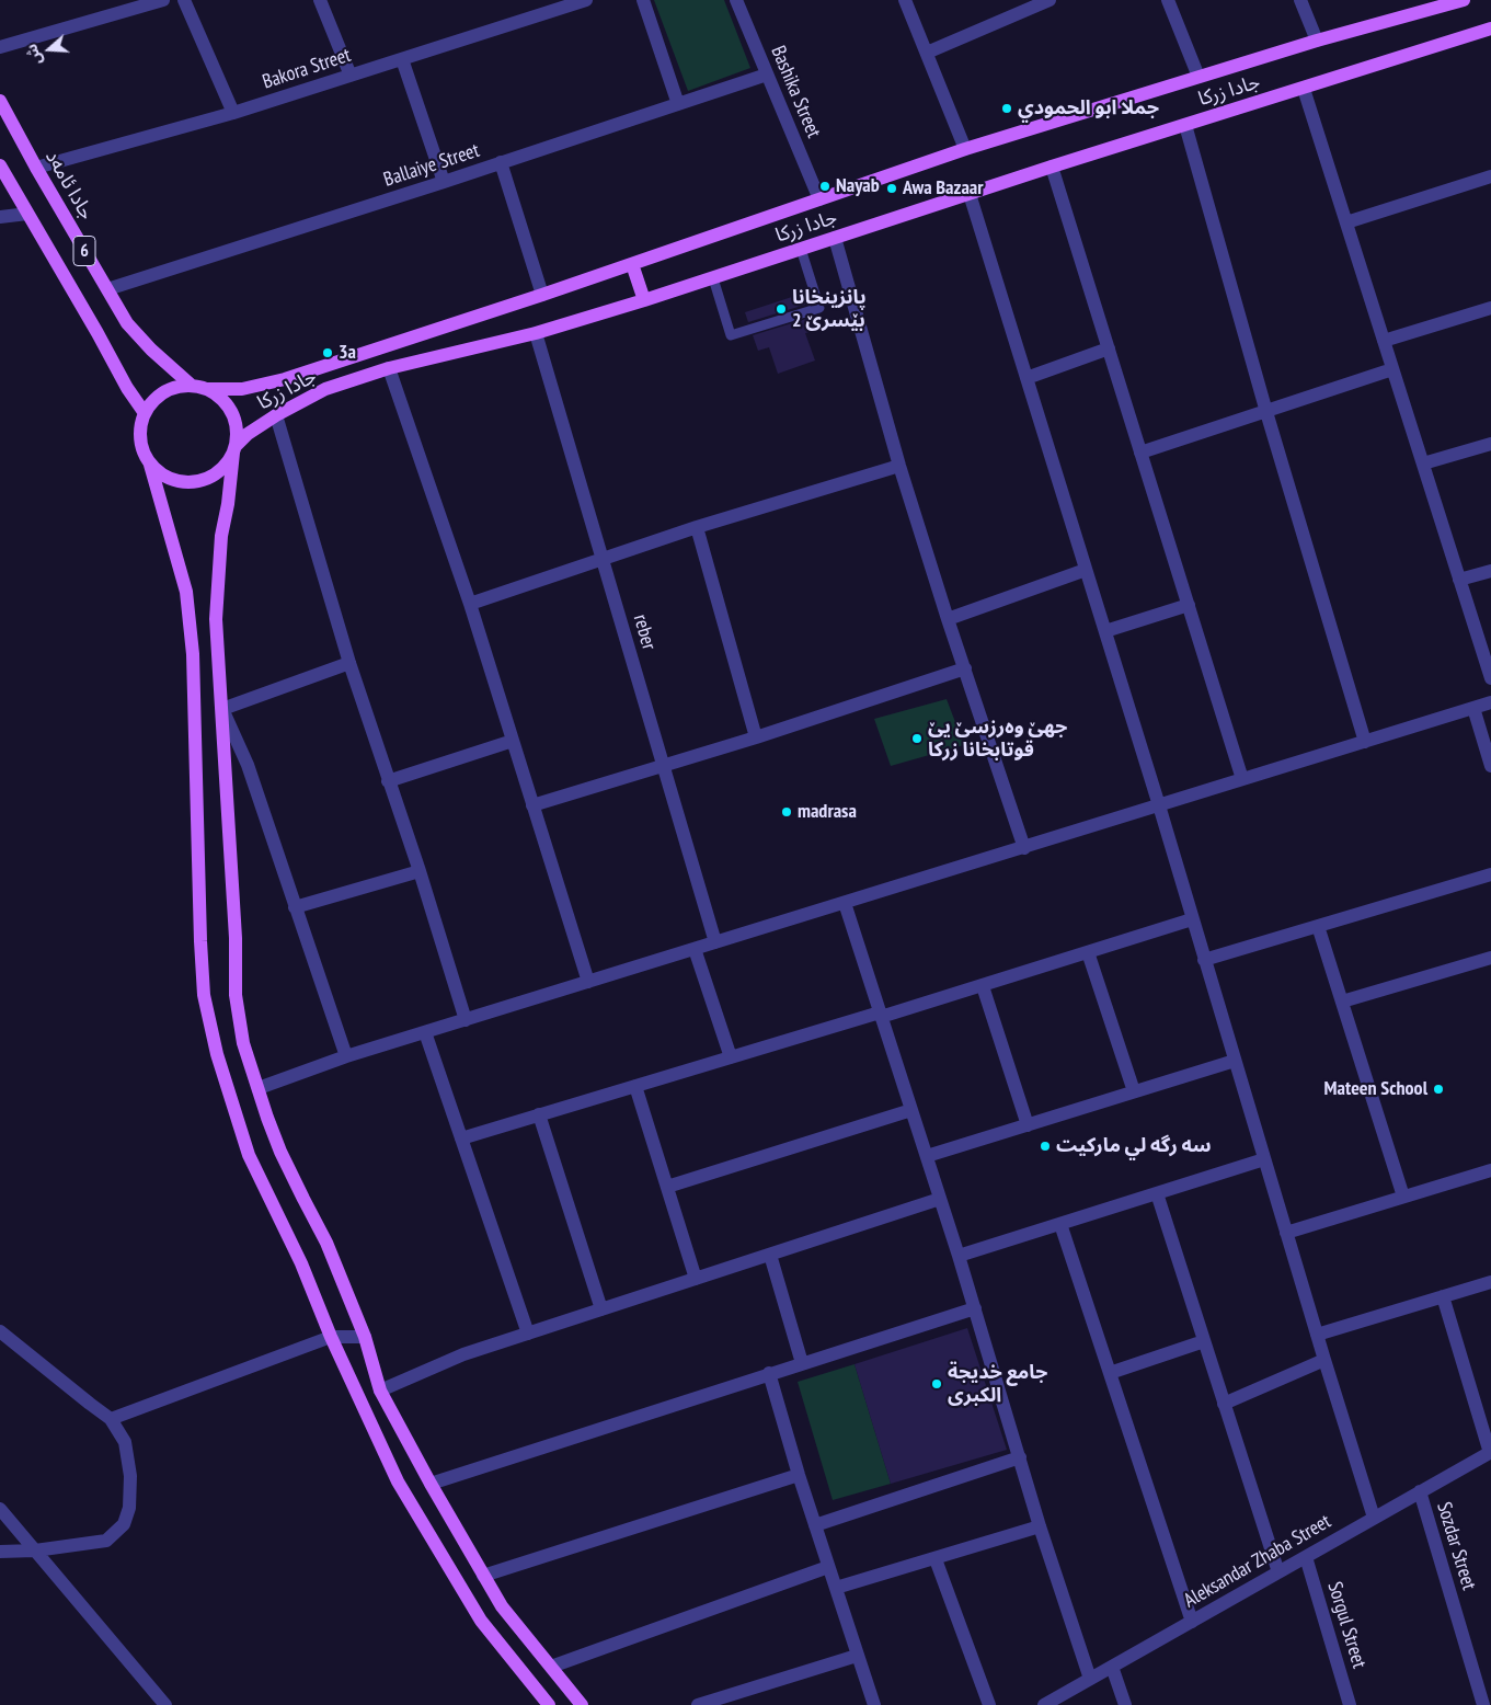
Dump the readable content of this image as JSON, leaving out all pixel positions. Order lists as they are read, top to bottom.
{
  "streets": {
    "main road": ["جادا زرکا", "جادا ئامەد", "6"],
    "street": [
      "Bakora Street",
      "Bashika Street",
      "Ballaiye Street",
      "reber",
      "Sozdar Street",
      "Aleksandar Zhaba Street",
      "Sorgul Street"
    ]
  },
  "crossings": [
    ["Bakora Street", "جادا ئامەد"],
    ["جادا زرکا", "Bashika Street"],
    ["جادا زرکا", "جادا ئامەد"],
    ["جادا زرکا", "6"],
    ["جادا زرکا", "reber"],
    ["Bashika Street", "Ballaiye Street"],
    ["Ballaiye Street", "جادا ئامەد"],
    ["جادا ئامەد", "6"],
    ["Sozdar Street", "Aleksandar Zhaba Street"],
    ["Aleksandar Zhaba Street", "Sorgul Street"]
  ],
  "places": [
    "جملا ابو الحمودي",
    "Nayab",
    "Awa Bazaar",
    "پانزینخانا بێسرێ 2",
    "3a",
    "جھێ وەرزسێ یێ قوتابخانا زرکا",
    "madrasa",
    "Mateen School",
    "سه رگه لي ماركيت",
    "جامع خدیجة الکبری"
  ],
  "north": "left"
}
